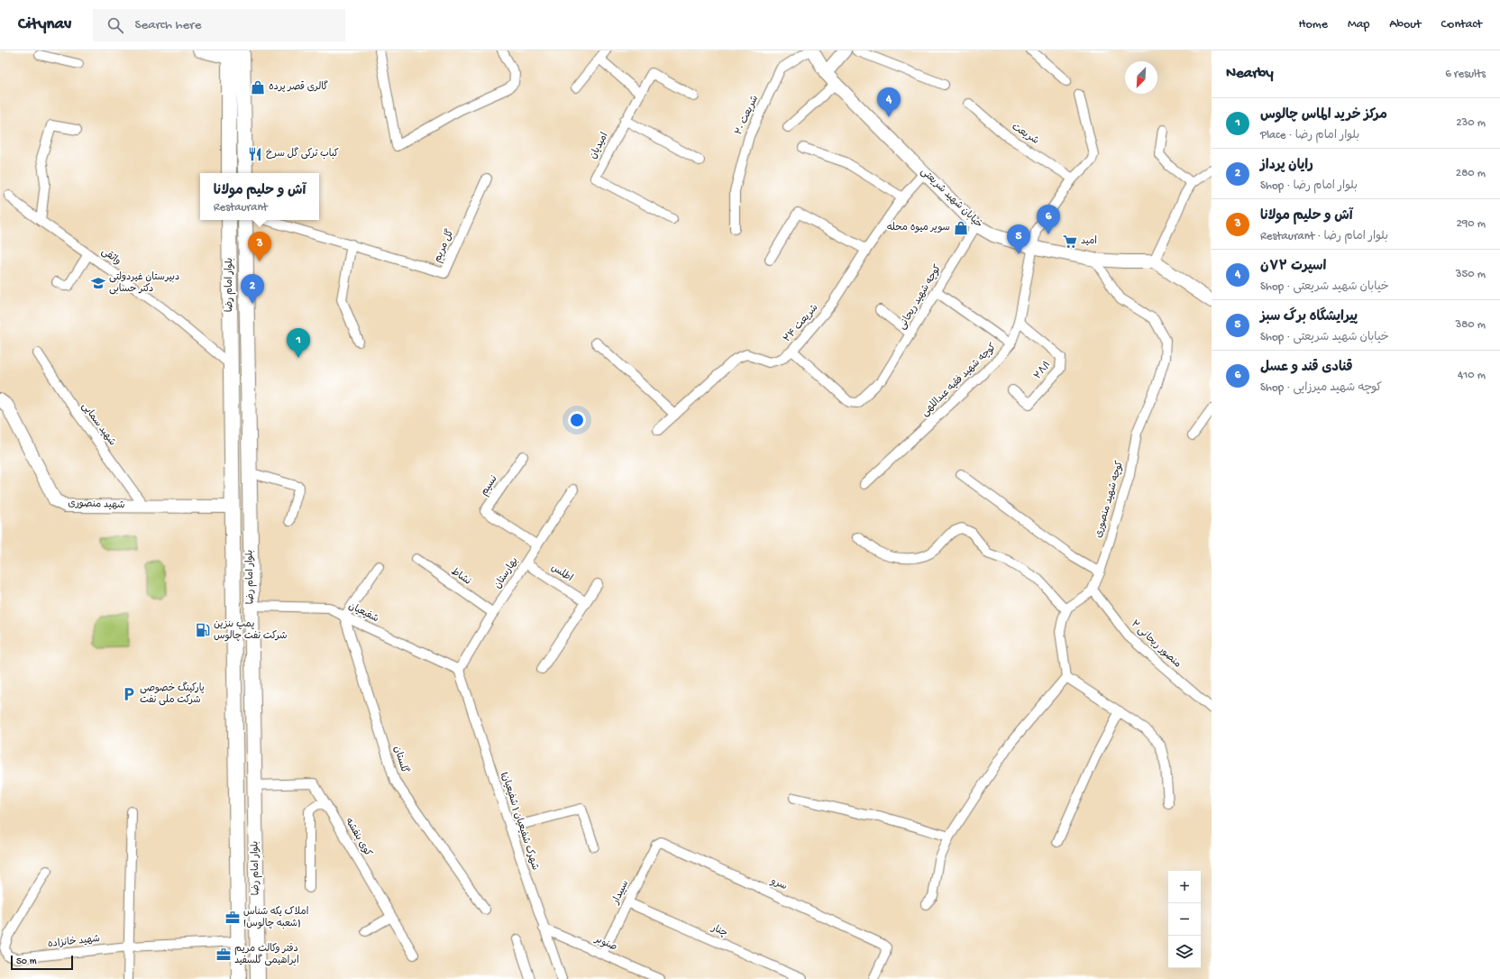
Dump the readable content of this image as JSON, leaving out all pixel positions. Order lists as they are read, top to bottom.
{
  "streets": {
    "main road": ["بلوار امام رضا"],
    "street": [
      "شریعت ۲۰",
      "شریعت",
      "امیدیان",
      "خیابان شهید شریعتی",
      "گل مریم",
      "واثقی",
      "کوچه شهید ریحانی",
      "شریعت ۲۴",
      "۲۸/۱",
      "کوچه شهید فقیه عبداللهی",
      "شهید سمایی",
      "نسیم",
      "کوچه شهید منصوری",
      "شهید منصوری",
      "بهارستان",
      "اطلس",
      "نشاط",
      "شفیعیان",
      "منصور ریحانی ۲",
      "گلستان",
      "شهرک شفیعیان ( شفیعیان)",
      "کوی بنفشه",
      "سرو",
      "سپیدار",
      "چنار",
      "شهید خانزاده",
      "صنوبر"
    ]
  },
  "crossings": [
    ["شریعت ۲۰", "خیابان شهید شریعتی"],
    ["شریعت", "کوچه شهید فقیه عبداللهی"],
    ["خیابان شهید شریعتی", "کوچه شهید ریحانی"],
    ["خیابان شهید شریعتی", "شریعت ۲۴"],
    ["خیابان شهید شریعتی", "کوچه شهید فقیه عبداللهی"],
    ["خیابان شهید شریعتی", "کوچه شهید منصوری"],
    ["واثقی", "بلوار امام رضا"],
    ["بلوار امام رضا", "شهید منصوری"],
    ["بلوار امام رضا", "شفیعیان"],
    ["بلوار امام رضا", "کوی بنفشه"],
    ["بلوار امام رضا", "شهید خانزاده"],
    ["کوچه شهید ریحانی", "شریعت ۲۴"],
    ["۲۸/۱", "کوچه شهید فقیه عبداللهی"],
    ["شهید سمایی", "شهید منصوری"],
    ["نسیم", "بهارستان"],
    ["کوچه شهید منصوری", "منصور ریحانی ۲"],
    ["بهارستان", "اطلس"],
    ["بهارستان", "نشاط"],
    ["بهارستان", "شفیعیان"],
    ["بهارستان", "شهرک شفیعیان ( شفیعیان)"],
    ["شفیعیان", "گلستان"],
    ["شفیعیان", "شهرک شفیعیان ( شفیعیان)"],
    ["شهرک شفیعیان ( شفیعیان)", "صنوبر"],
    ["سرو", "سپیدار"],
    ["سپیدار", "چنار"],
    ["سپیدار", "صنوبر"]
  ],
  "places": {
    "shop": ["گالری قصر پرده", "سوپر میوه محله"],
    "restaurant": ["کباب ترکی گل سرخ"],
    "supermarket": ["امید"],
    "school or university": ["دبیرستان غیردولتی دکتر حسابی"],
    "fuel station": ["پمپ بنزین شرکت نفت چالوس"],
    "parking": ["پارکینگ خصوصی شرکت ملی نفت"],
    "office": ["املاک یکه شناس (شعبه چالوس)", "دفتر وکالت مریم ابراهیمی گلسفید"]
  },
  "scale_bar": "50 m",
  "north": "bottom left",
  "page": {
    "header": "Citynav",
    "search": "Search here",
    "nav": [
      "Home",
      "Map",
      "About",
      "Contact"
    ],
    "heading": ["Nearby", "6 results"],
    "pins": [
      "4",
      "6",
      "5",
      "3",
      "2",
      "1"
    ],
    "list": [
      {
        "mark": "1",
        "name": "مرکز خرید الماس چالوس",
        "note": "Place · بلوار امام رضا",
        "value": "230 m"
      },
      {
        "mark": "2",
        "name": "رایان پرداز",
        "note": "Shop · بلوار امام رضا",
        "value": "280 m"
      },
      {
        "mark": "3",
        "name": "آش و حلیم مولانا",
        "note": "Restaurant · بلوار امام رضا",
        "value": "290 m"
      },
      {
        "mark": "4",
        "name": "اسپرت ۷۲ن",
        "note": "Shop · خیابان شهید شریعتی",
        "value": "350 m"
      },
      {
        "mark": "5",
        "name": "پیرایشگاه برگ سبز",
        "note": "Shop · خیابان شهید شریعتی",
        "value": "380 m"
      },
      {
        "mark": "6",
        "name": "قنادی قند و عسل",
        "note": "Shop · کوچه شهید میرزایی",
        "value": "410 m"
      }
    ],
    "popup": ["آش و حلیم مولانا", "Restaurant"],
    "map_buttons": ["+", "−"],
    "scale": "50 m"
  }
}
